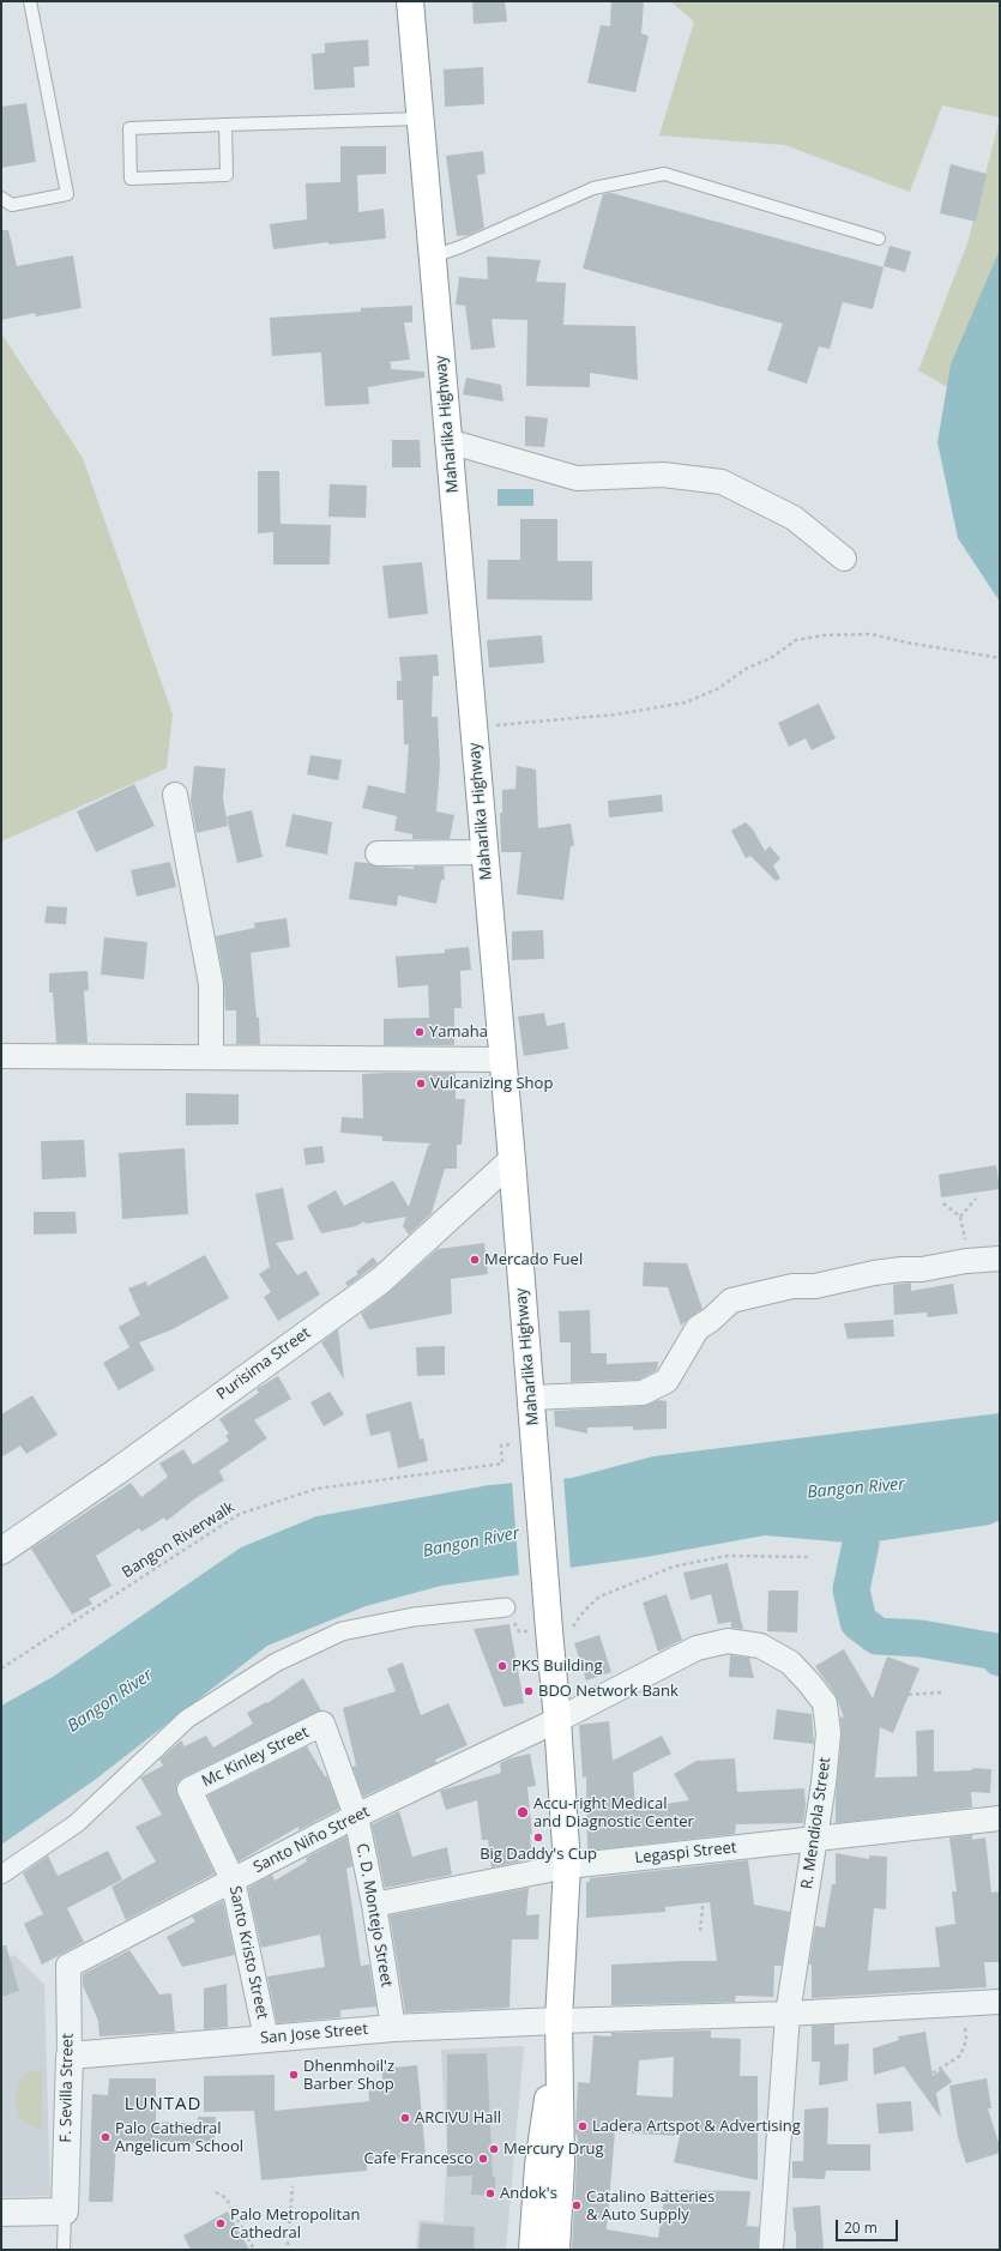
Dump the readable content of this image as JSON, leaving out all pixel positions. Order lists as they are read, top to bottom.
{
  "streets": {
    "highway": ["Maharlika Highway"],
    "street": [
      "Purisima Street",
      "Mc Kinley Street",
      "R. Mendiola Street",
      "Santo Niño Street",
      "Legaspi Street",
      "C. D. Montejo Street",
      "Santo Kristo Street",
      "San Jose Street",
      "F. Sevilla Street"
    ],
    "path": ["Bangon Riverwalk"]
  },
  "crossings": [
    ["Maharlika Highway", "Purisima Street"],
    ["Maharlika Highway", "Bangon Riverwalk"],
    ["Maharlika Highway", "R. Mendiola Street"],
    ["Maharlika Highway", "Santo Niño Street"],
    ["Maharlika Highway", "Legaspi Street"],
    ["Maharlika Highway", "San Jose Street"],
    ["Mc Kinley Street", "C. D. Montejo Street"],
    ["Mc Kinley Street", "Santo Kristo Street"],
    ["R. Mendiola Street", "Santo Niño Street"],
    ["R. Mendiola Street", "Legaspi Street"],
    ["Santo Niño Street", "C. D. Montejo Street"],
    ["Santo Niño Street", "Santo Kristo Street"],
    ["Santo Niño Street", "F. Sevilla Street"],
    ["Legaspi Street", "C. D. Montejo Street"],
    ["C. D. Montejo Street", "San Jose Street"],
    ["Santo Kristo Street", "San Jose Street"],
    ["San Jose Street", "F. Sevilla Street"]
  ],
  "districts": ["LUNTAD"],
  "water": ["Bangon River"],
  "places": [
    "Yamaha",
    "Vulcanizing Shop",
    "Mercado Fuel",
    "PKS Building",
    "BDO Network Bank",
    "Accu-right Medical and Diagnostic Center",
    "Big Daddy's Cup",
    "Dhenmhoil'z Barber Shop",
    "ARCIVU Hall",
    "Ladera Artspot & Advertising",
    "Palo Cathedral Angelicum School",
    "Mercury Drug",
    "Cafe Francesco",
    "Andok's",
    "Catalino Batteries & Auto Supply",
    "Palo Metropolitan Cathedral"
  ],
  "scale_bar": "20 m"
}
